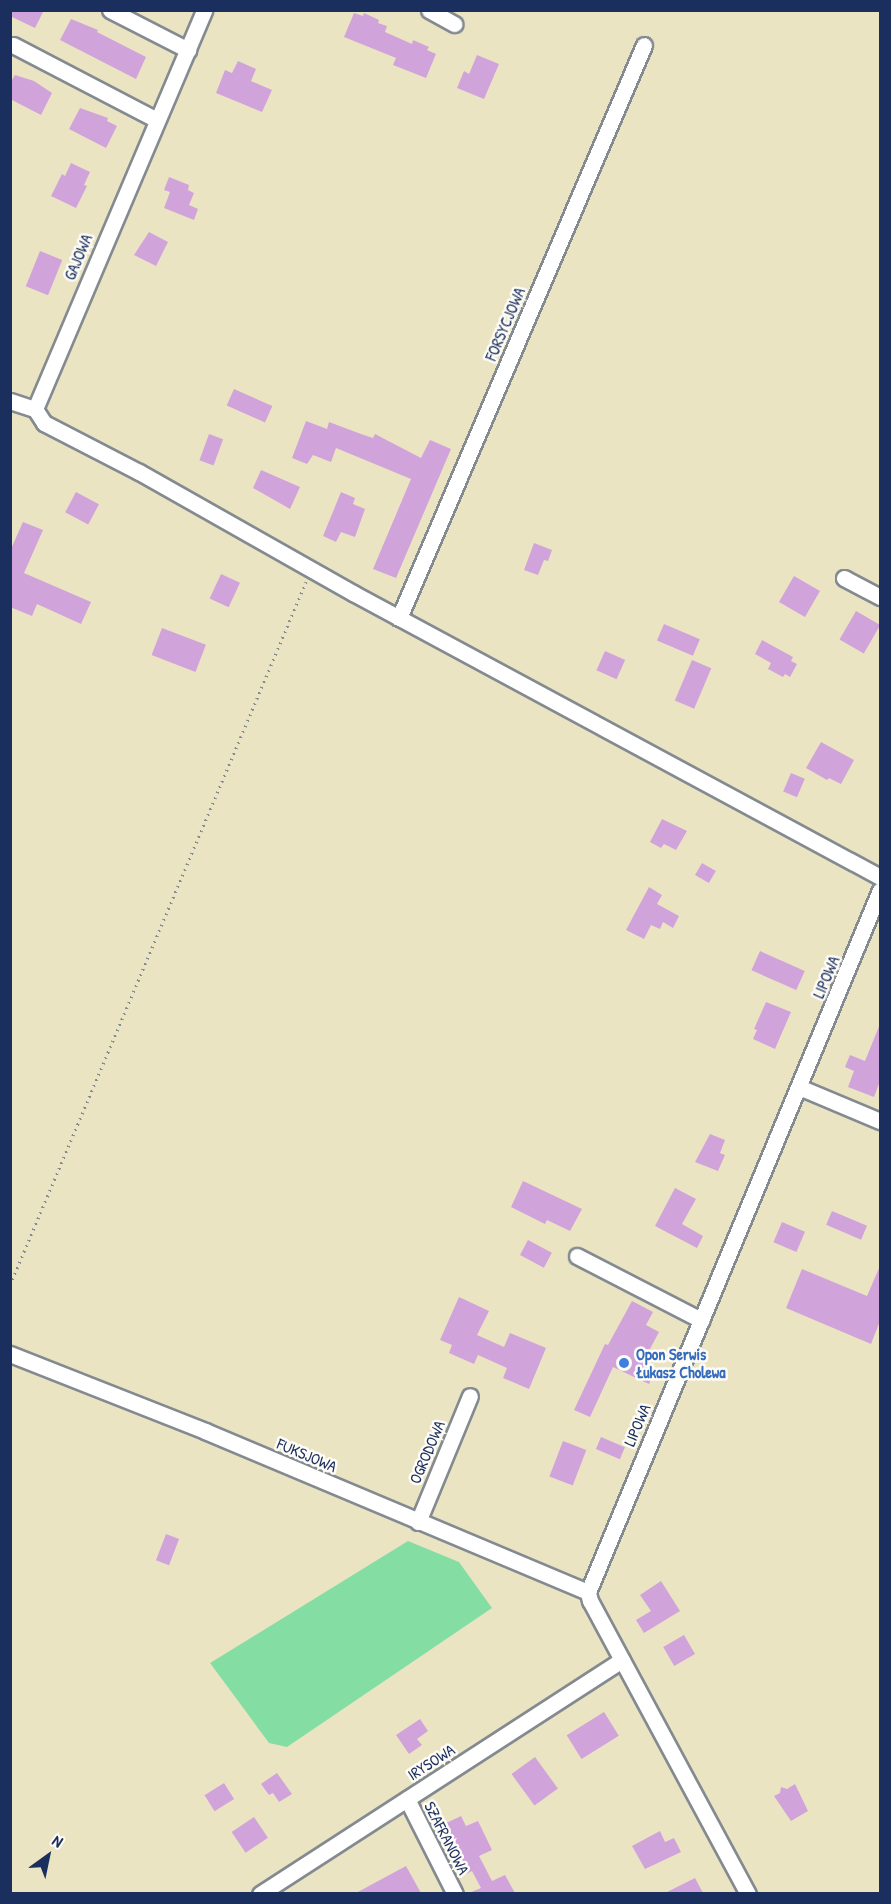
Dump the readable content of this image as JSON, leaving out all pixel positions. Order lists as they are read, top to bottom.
{
  "streets": {
    "street": [
      "GAJOWA",
      "FORSYCJOWA",
      "LIPOWA",
      "OGRODOWA",
      "FUKSJOWA",
      "IRYSOWA",
      "SZAFRANOWA"
    ]
  },
  "crossings": [
    ["LIPOWA", "FUKSJOWA"],
    ["OGRODOWA", "FUKSJOWA"],
    ["IRYSOWA", "SZAFRANOWA"]
  ],
  "places": ["Opon Serwis Łukasz Cholewa"],
  "north": "top right"
}
